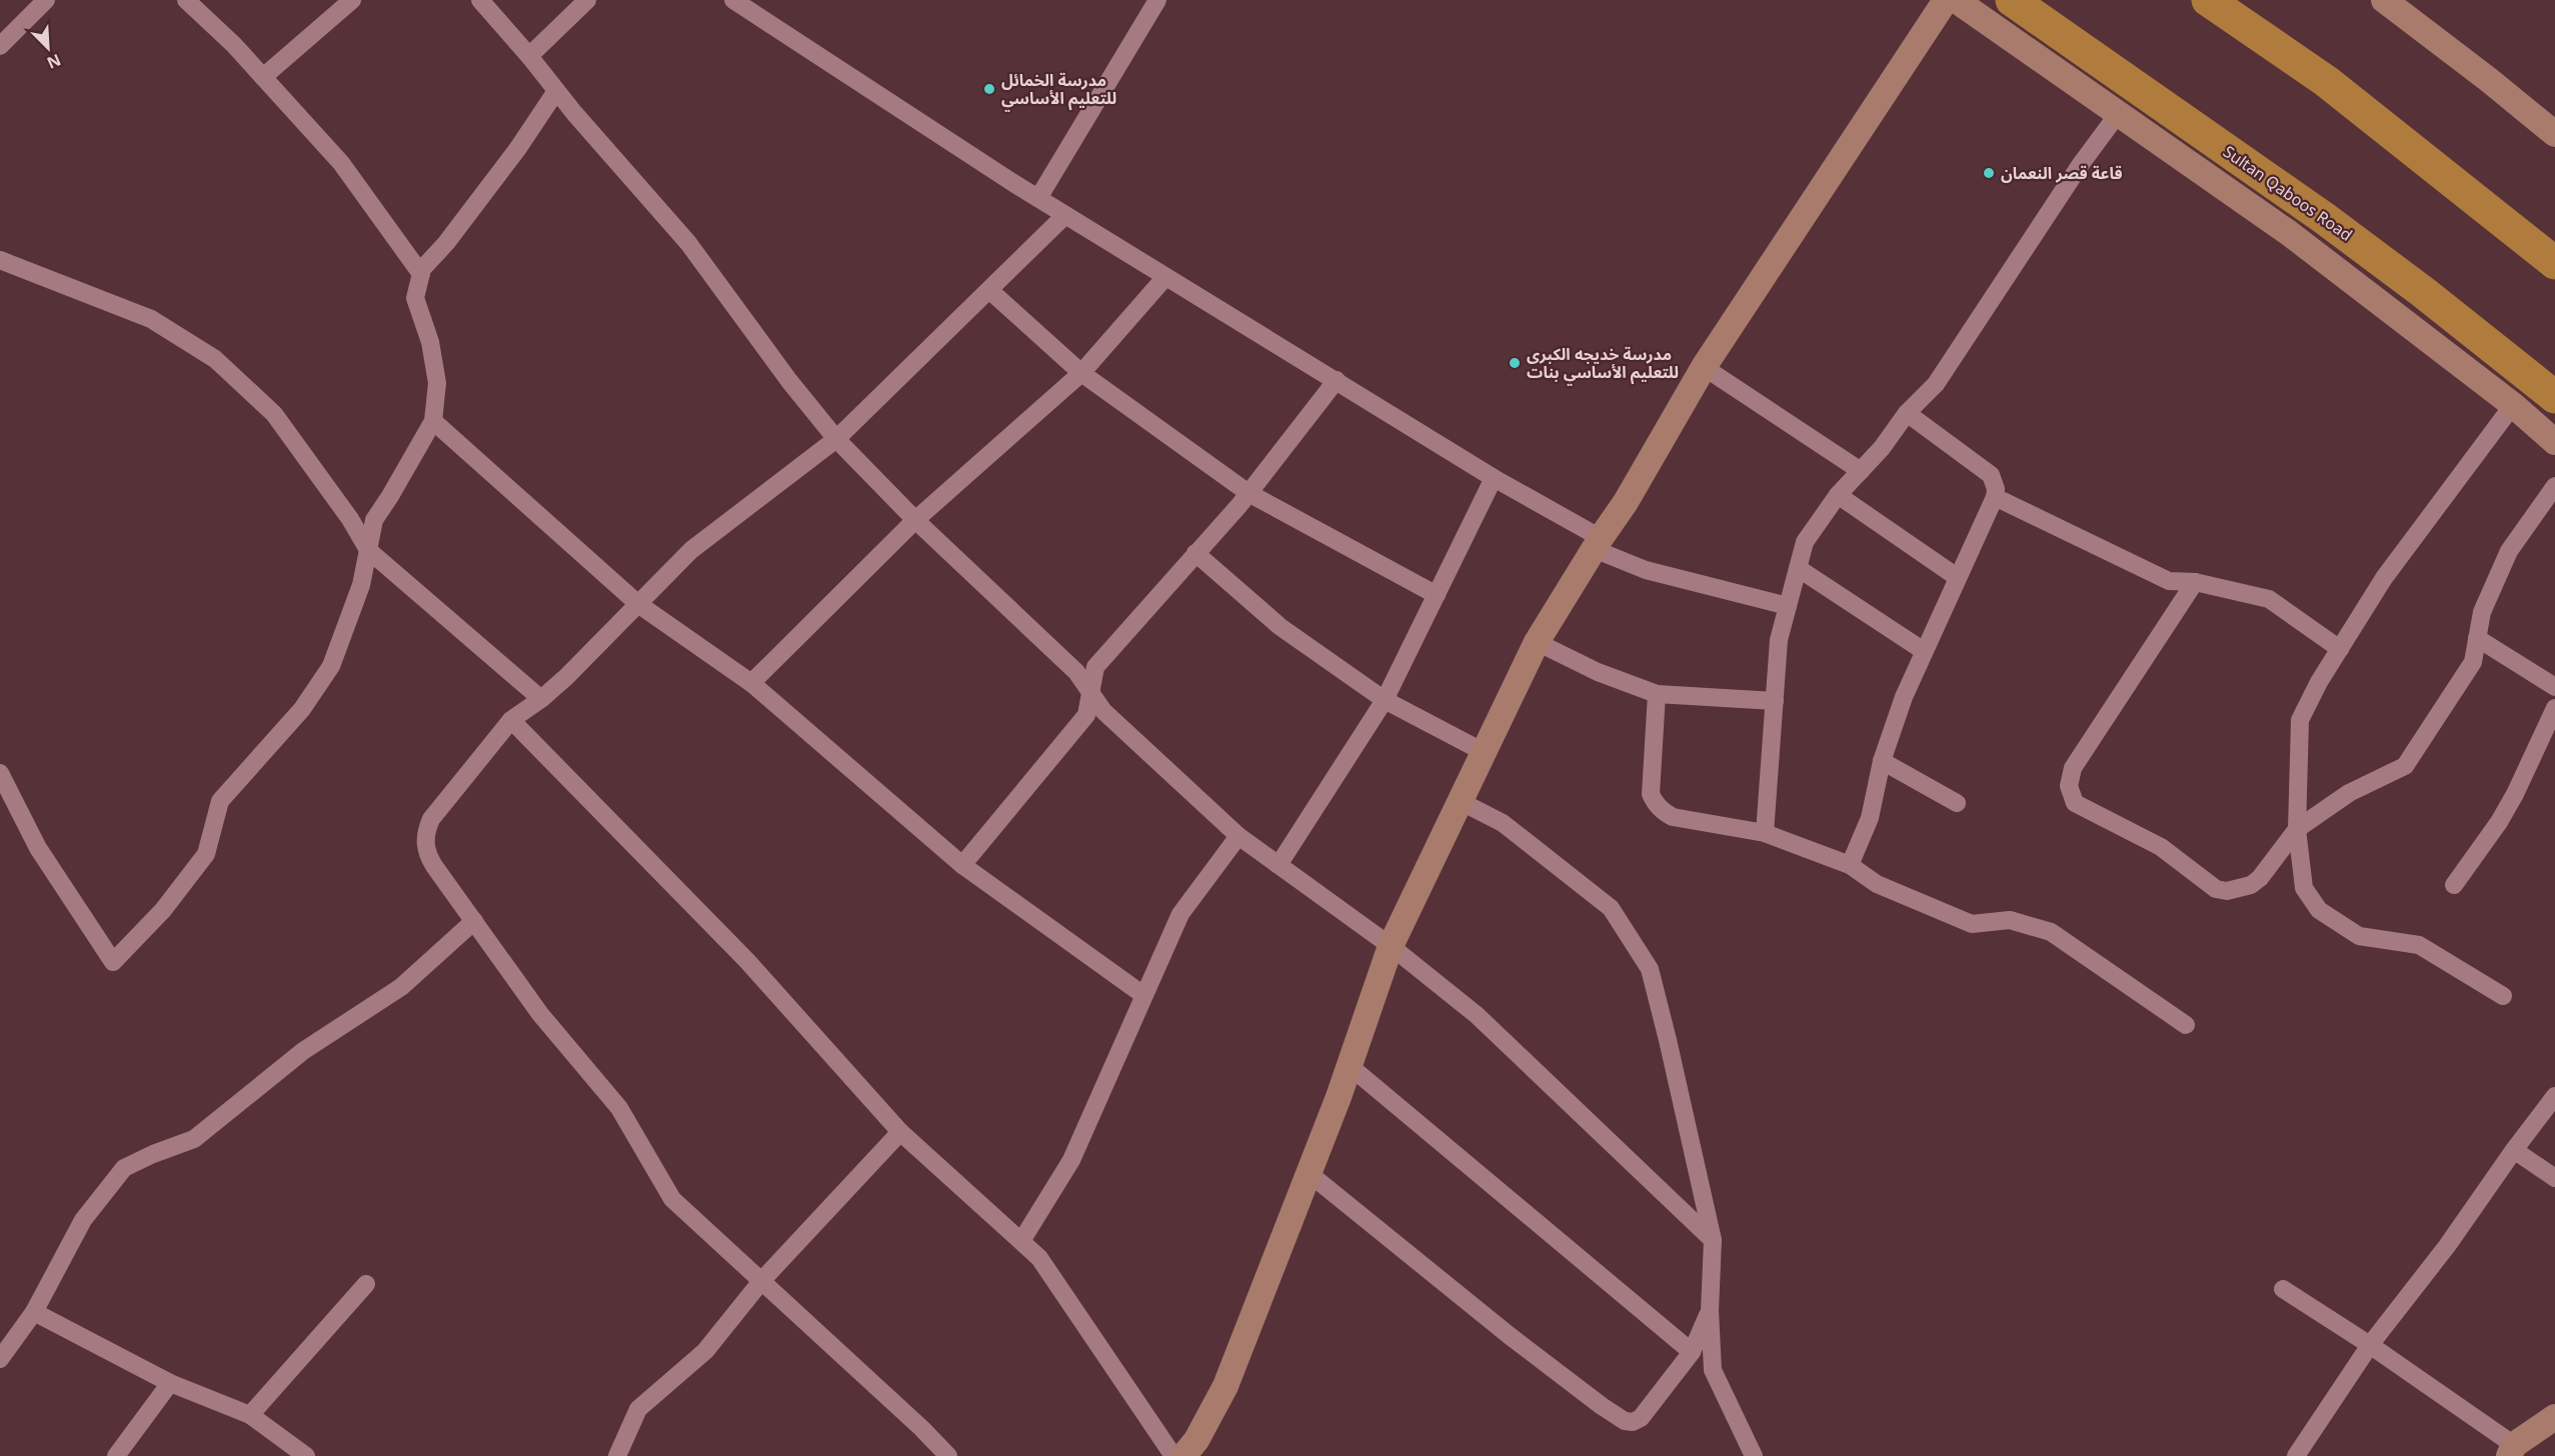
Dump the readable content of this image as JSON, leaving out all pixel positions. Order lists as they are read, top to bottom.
{
  "streets": {
    "highway": ["Sultan Qaboos Road"]
  },
  "places": ["مدرسة الخمائل للتعليم الأساسي", "قاعة قصر النعمان", "مدرسة خديجه الكبرى للتعليم الأساسي بنات"],
  "north": "bottom right"
}
